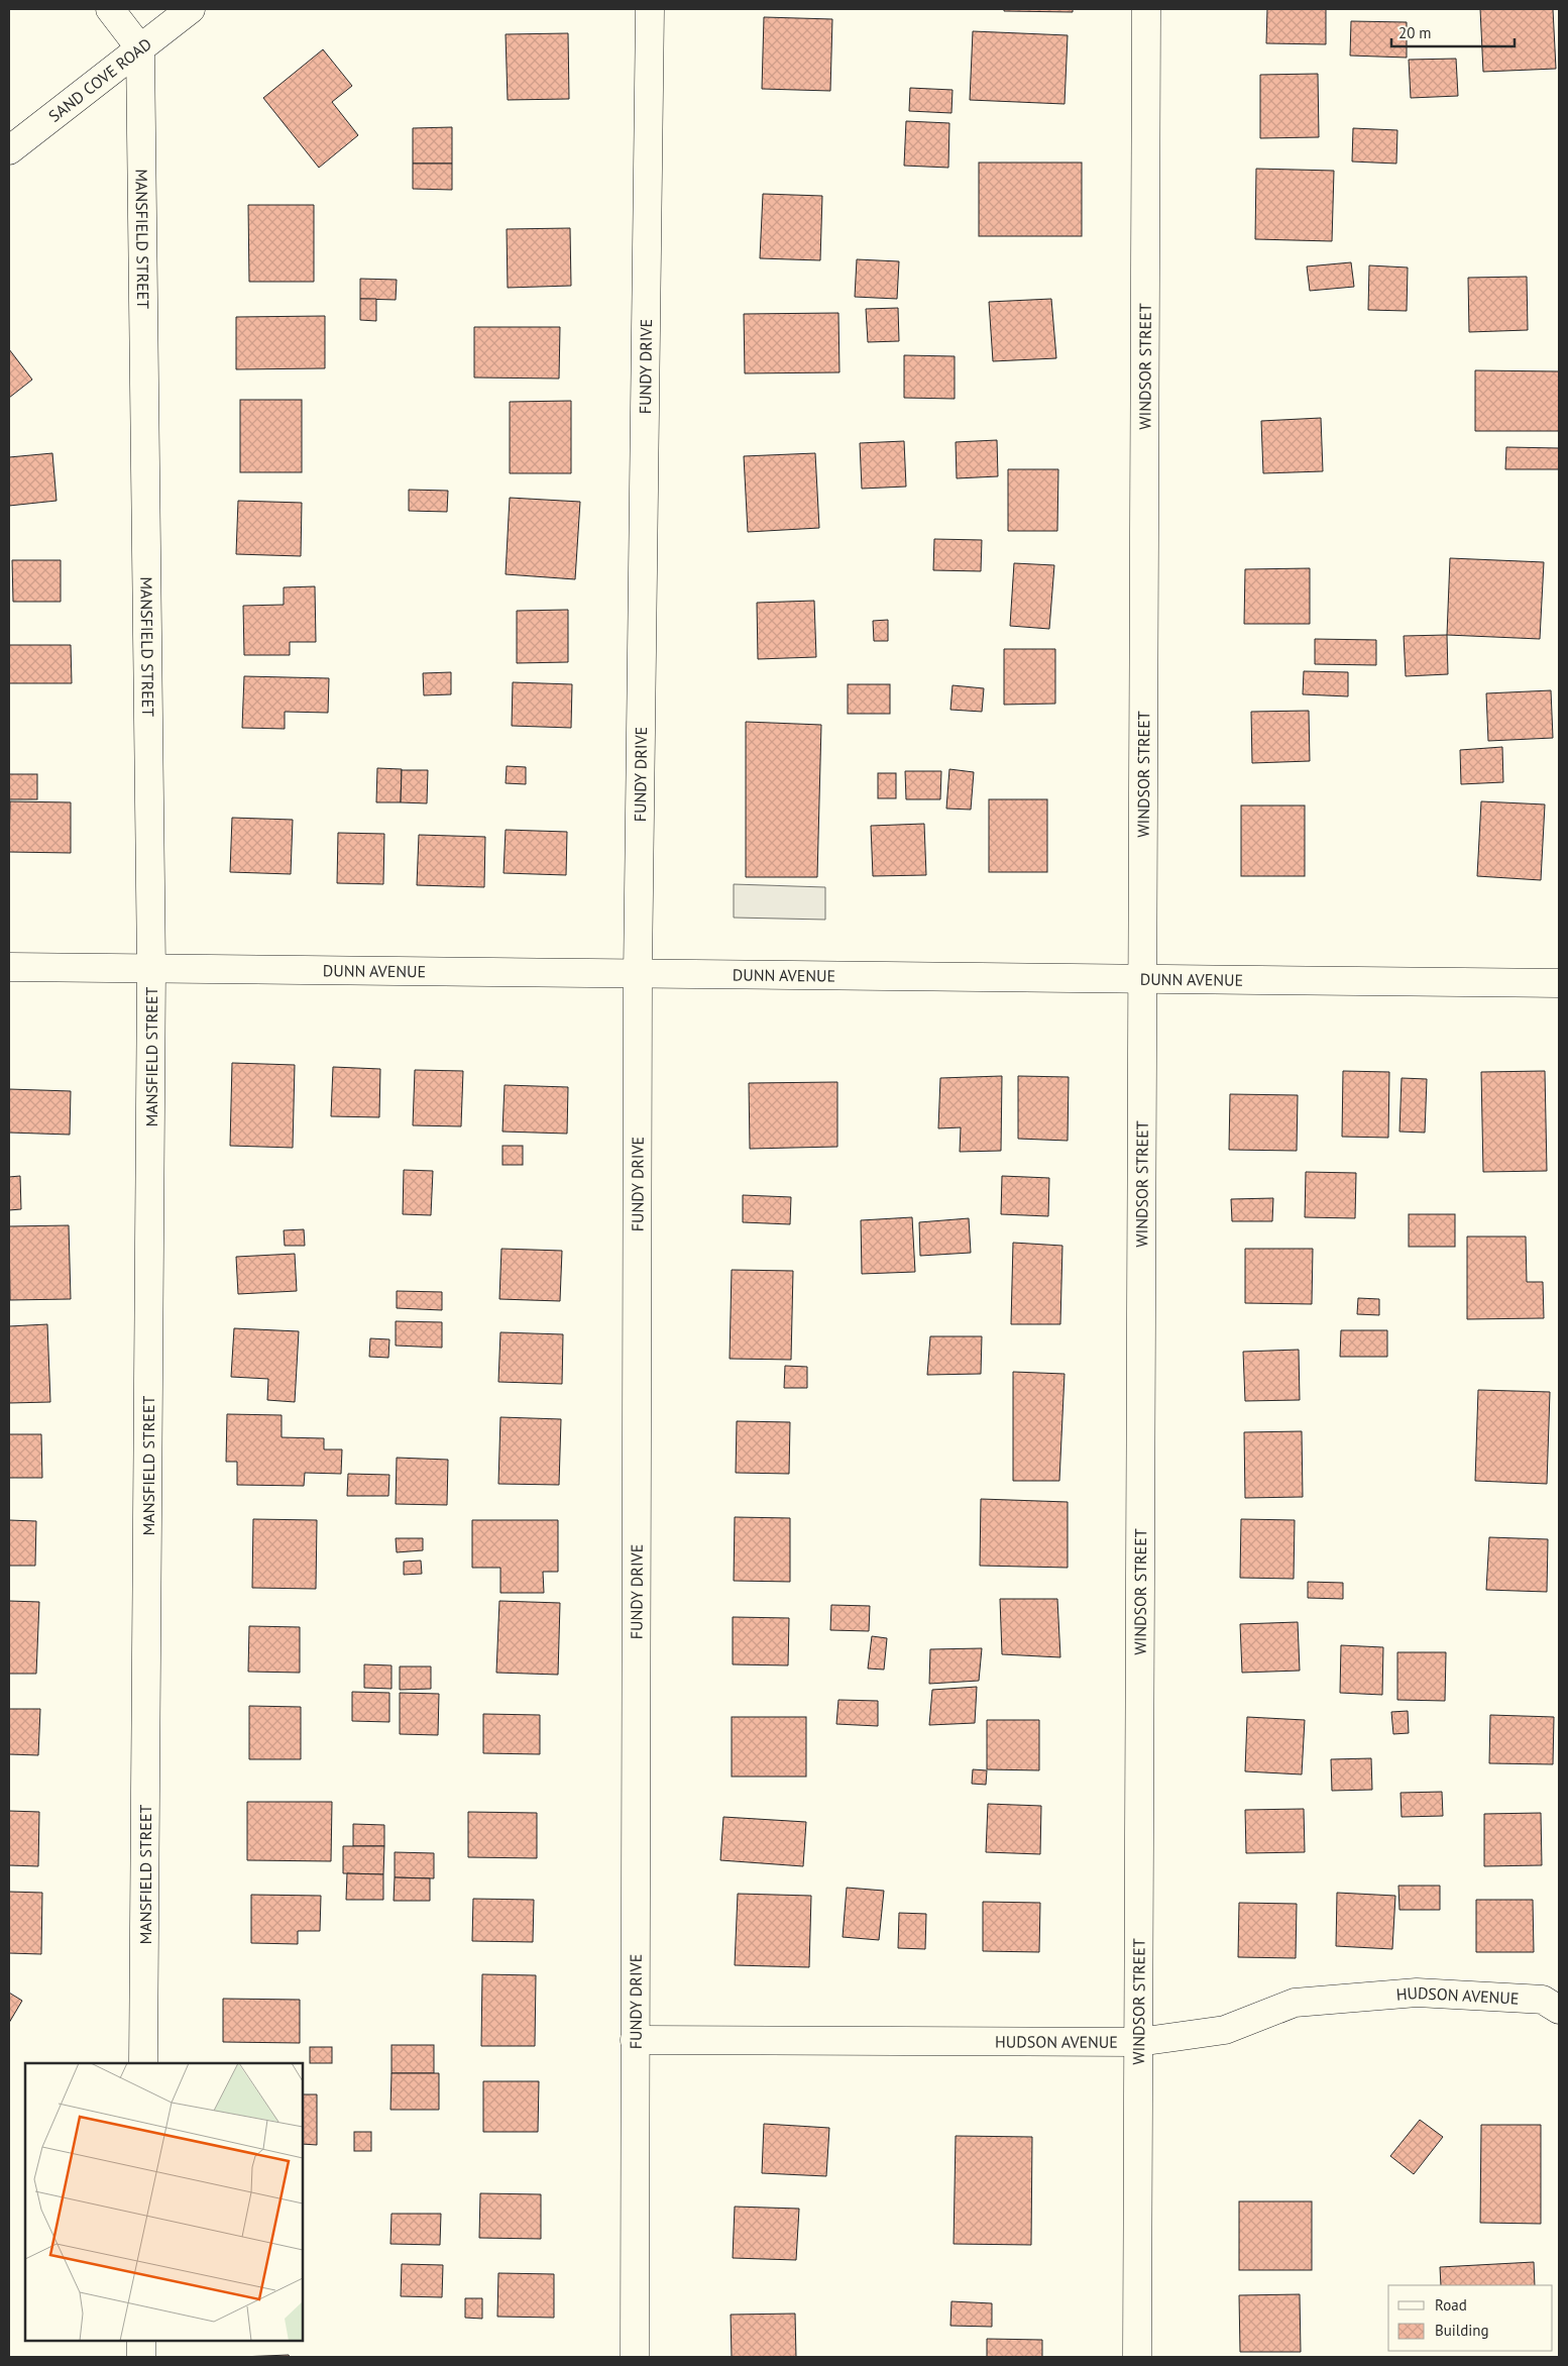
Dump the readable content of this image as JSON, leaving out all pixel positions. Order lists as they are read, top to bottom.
{
  "streets": {
    "street": [
      "SAND COVE ROAD",
      "MANSFIELD STREET",
      "FUNDY DRIVE",
      "WINDSOR STREET",
      "DUNN AVENUE",
      "HUDSON AVENUE"
    ]
  },
  "crossings": [
    ["SAND COVE ROAD", "MANSFIELD STREET"],
    ["MANSFIELD STREET", "DUNN AVENUE"],
    ["FUNDY DRIVE", "DUNN AVENUE"],
    ["FUNDY DRIVE", "HUDSON AVENUE"],
    ["WINDSOR STREET", "DUNN AVENUE"],
    ["WINDSOR STREET", "HUDSON AVENUE"]
  ],
  "legend": ["Road", "Building"],
  "scale_bar": "20 m"
}
